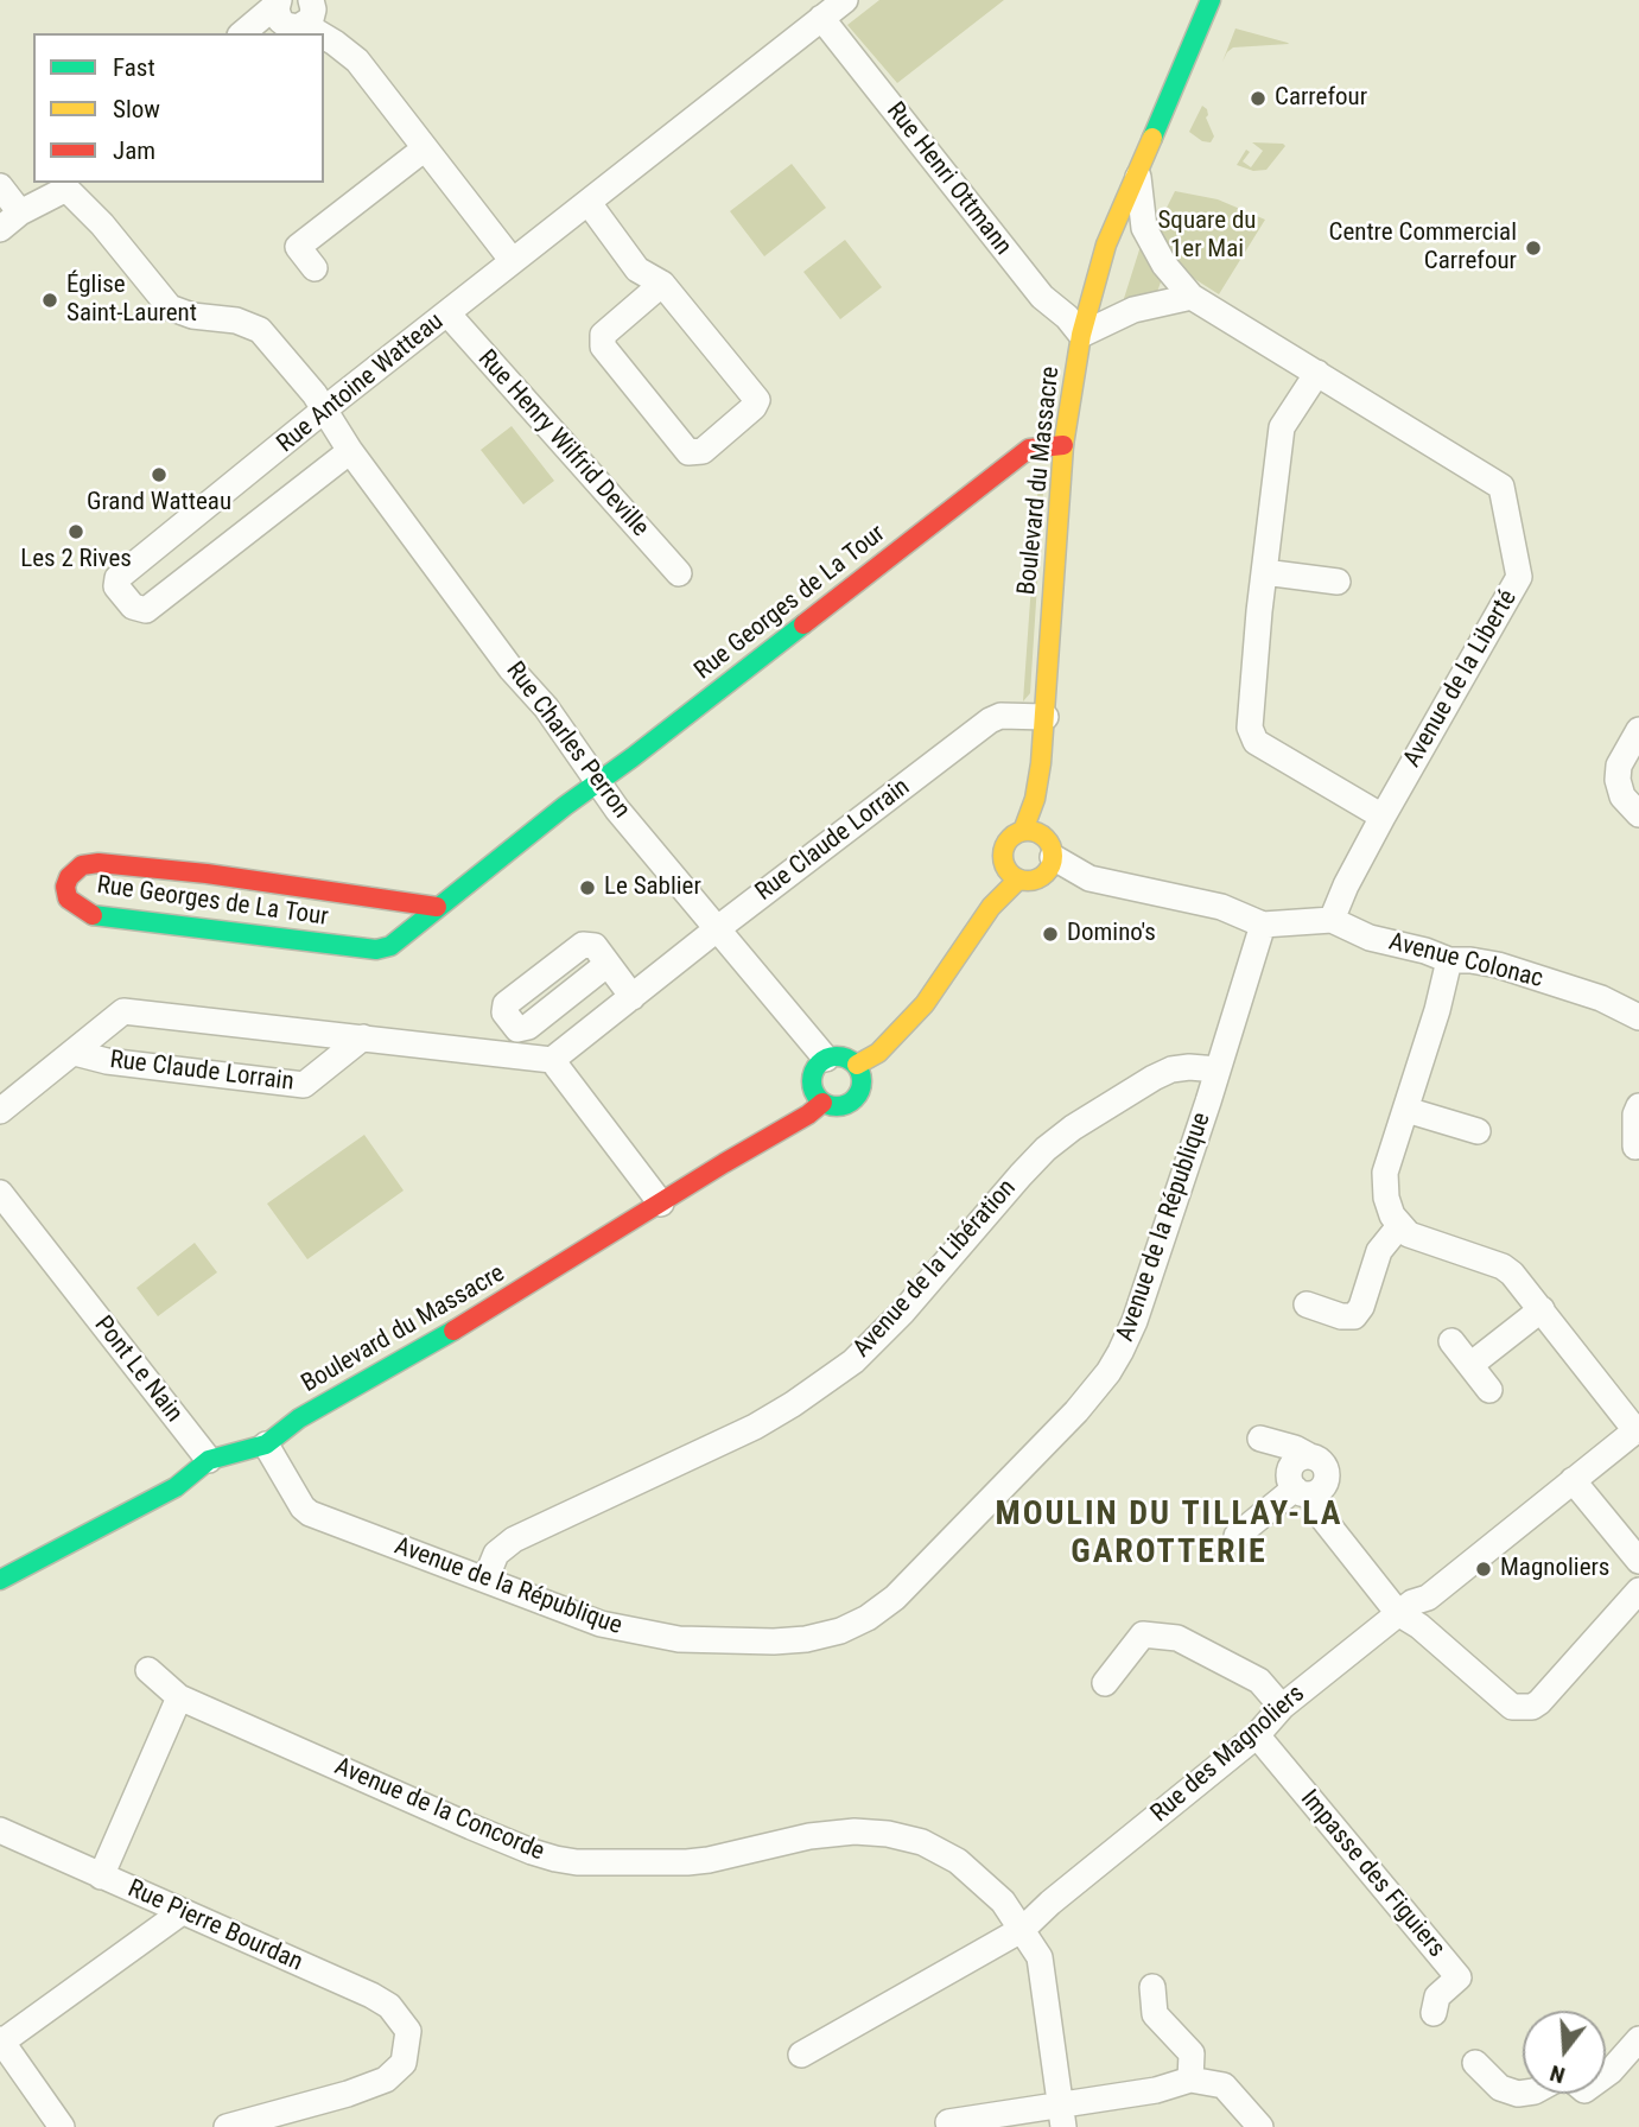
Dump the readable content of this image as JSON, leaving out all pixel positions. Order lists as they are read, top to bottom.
{
  "streets": {
    "main road": ["Boulevard du Massacre", "Rue Georges de La Tour"],
    "street": [
      "Rue Henri Ottmann",
      "Rue Antoine Watteau",
      "Rue Henry Wilfrid Deville",
      "Avenue de la Liberté",
      "Rue Charles Perron",
      "Rue Claude Lorrain",
      "Avenue Colonac",
      "Avenue de la République",
      "Avenue de la Libération",
      "Pont Le Nain",
      "Rue des Magnoliers",
      "Avenue de la Concorde",
      "Impasse des Figuiers",
      "Rue Pierre Bourdan"
    ]
  },
  "crossings": [
    ["Rue Henri Ottmann", "Rue Antoine Watteau"],
    ["Rue Henri Ottmann", "Boulevard du Massacre"],
    ["Rue Antoine Watteau", "Rue Henry Wilfrid Deville"],
    ["Rue Antoine Watteau", "Rue Charles Perron"],
    ["Boulevard du Massacre", "Rue Georges de La Tour"],
    ["Boulevard du Massacre", "Avenue de la Liberté"],
    ["Boulevard du Massacre", "Rue Charles Perron"],
    ["Boulevard du Massacre", "Rue Claude Lorrain"],
    ["Boulevard du Massacre", "Avenue Colonac"],
    ["Boulevard du Massacre", "Avenue de la République"],
    ["Boulevard du Massacre", "Pont Le Nain"],
    ["Rue Georges de La Tour", "Rue Charles Perron"],
    ["Avenue de la Liberté", "Avenue Colonac"],
    ["Rue Charles Perron", "Rue Claude Lorrain"],
    ["Avenue Colonac", "Avenue de la République"],
    ["Avenue de la République", "Avenue de la Libération"],
    ["Rue des Magnoliers", "Avenue de la Concorde"],
    ["Rue des Magnoliers", "Impasse des Figuiers"]
  ],
  "districts": ["MOULIN DU TILLAY-LA GAROTTERIE"],
  "parks": ["Square du 1er Mai"],
  "places": [
    "Carrefour",
    "Centre Commercial Carrefour",
    "Église Saint-Laurent",
    "Grand Watteau",
    "Les 2 Rives",
    "Le Sablier",
    "Domino's",
    "Magnoliers"
  ],
  "legend": ["Fast", "Slow", "Jam"],
  "north": "bottom"
}
